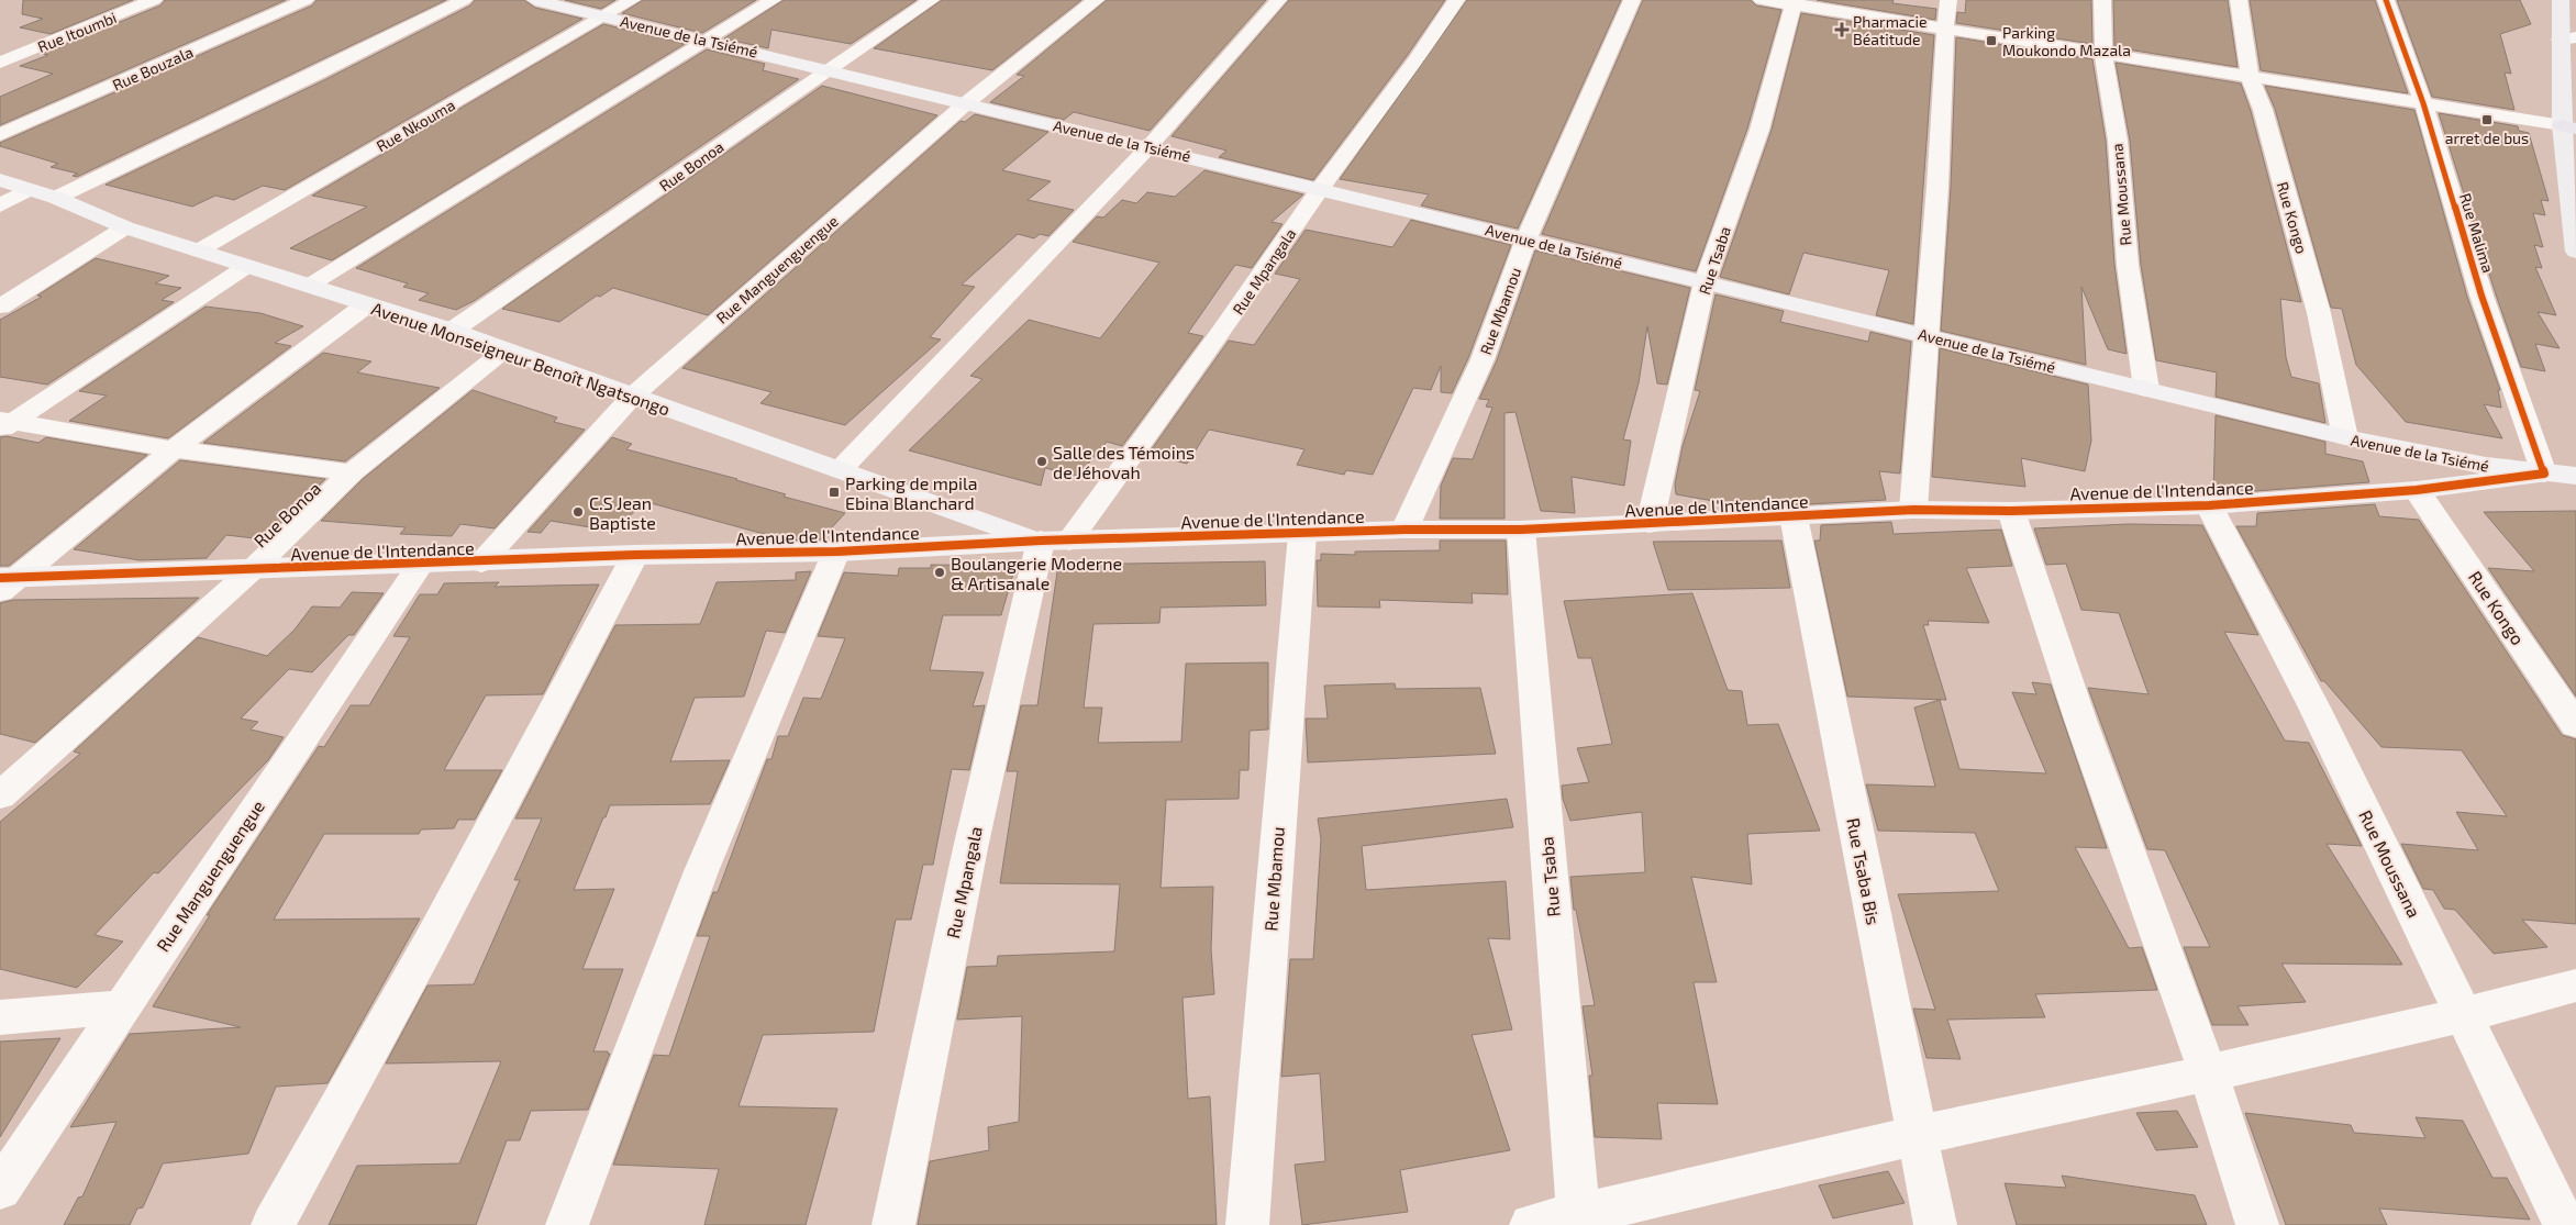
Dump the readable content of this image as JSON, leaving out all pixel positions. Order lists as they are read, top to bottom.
{
  "streets": {
    "street": [
      "Rue Itoumbi",
      "Avenue de la Tsiémé",
      "Rue Bouzala",
      "Rue Nkouma",
      "Rue Bonoa",
      "Rue Moussana",
      "Rue Kongo",
      "Rue Malima",
      "Rue Tsaba",
      "Rue Manguenguengue",
      "Rue Mpangala",
      "Rue Mbamou",
      "Avenue Monseigneur Benoît Ngatsongo",
      "Avenue de l'Intendance",
      "Rue Tsaba Bis"
    ]
  },
  "crossings": [
    ["Avenue de la Tsiémé", "Rue Nkouma"],
    ["Avenue de la Tsiémé", "Rue Bonoa"],
    ["Avenue de la Tsiémé", "Rue Moussana"],
    ["Avenue de la Tsiémé", "Rue Kongo"],
    ["Avenue de la Tsiémé", "Rue Malima"],
    ["Avenue de la Tsiémé", "Rue Tsaba"],
    ["Avenue de la Tsiémé", "Rue Manguenguengue"],
    ["Avenue de la Tsiémé", "Rue Mpangala"],
    ["Avenue de la Tsiémé", "Rue Mbamou"],
    ["Avenue de la Tsiémé", "Avenue de l'Intendance"],
    ["Rue Nkouma", "Avenue Monseigneur Benoît Ngatsongo"],
    ["Rue Bonoa", "Avenue Monseigneur Benoît Ngatsongo"],
    ["Rue Bonoa", "Avenue de l'Intendance"],
    ["Rue Moussana", "Avenue de l'Intendance"],
    ["Rue Kongo", "Avenue de l'Intendance"],
    ["Rue Malima", "Avenue de l'Intendance"],
    ["Rue Tsaba", "Avenue de l'Intendance"],
    ["Rue Manguenguengue", "Avenue Monseigneur Benoît Ngatsongo"],
    ["Rue Manguenguengue", "Avenue de l'Intendance"],
    ["Rue Mpangala", "Avenue Monseigneur Benoît Ngatsongo"],
    ["Rue Mpangala", "Avenue de l'Intendance"],
    ["Rue Mbamou", "Avenue de l'Intendance"],
    ["Avenue Monseigneur Benoît Ngatsongo", "Avenue de l'Intendance"],
    ["Avenue de l'Intendance", "Rue Tsaba Bis"]
  ],
  "places": {
    "health": ["Pharmacie Béatitude"],
    "transit": ["Parking Moukondo Mazala", "arret de bus", "Parking de mpila Ebina Blanchard"],
    "other": ["Salle des Témoins de Jéhovah", "C.S Jean Baptiste", "Boulangerie Moderne & Artisanale"]
  }
}
